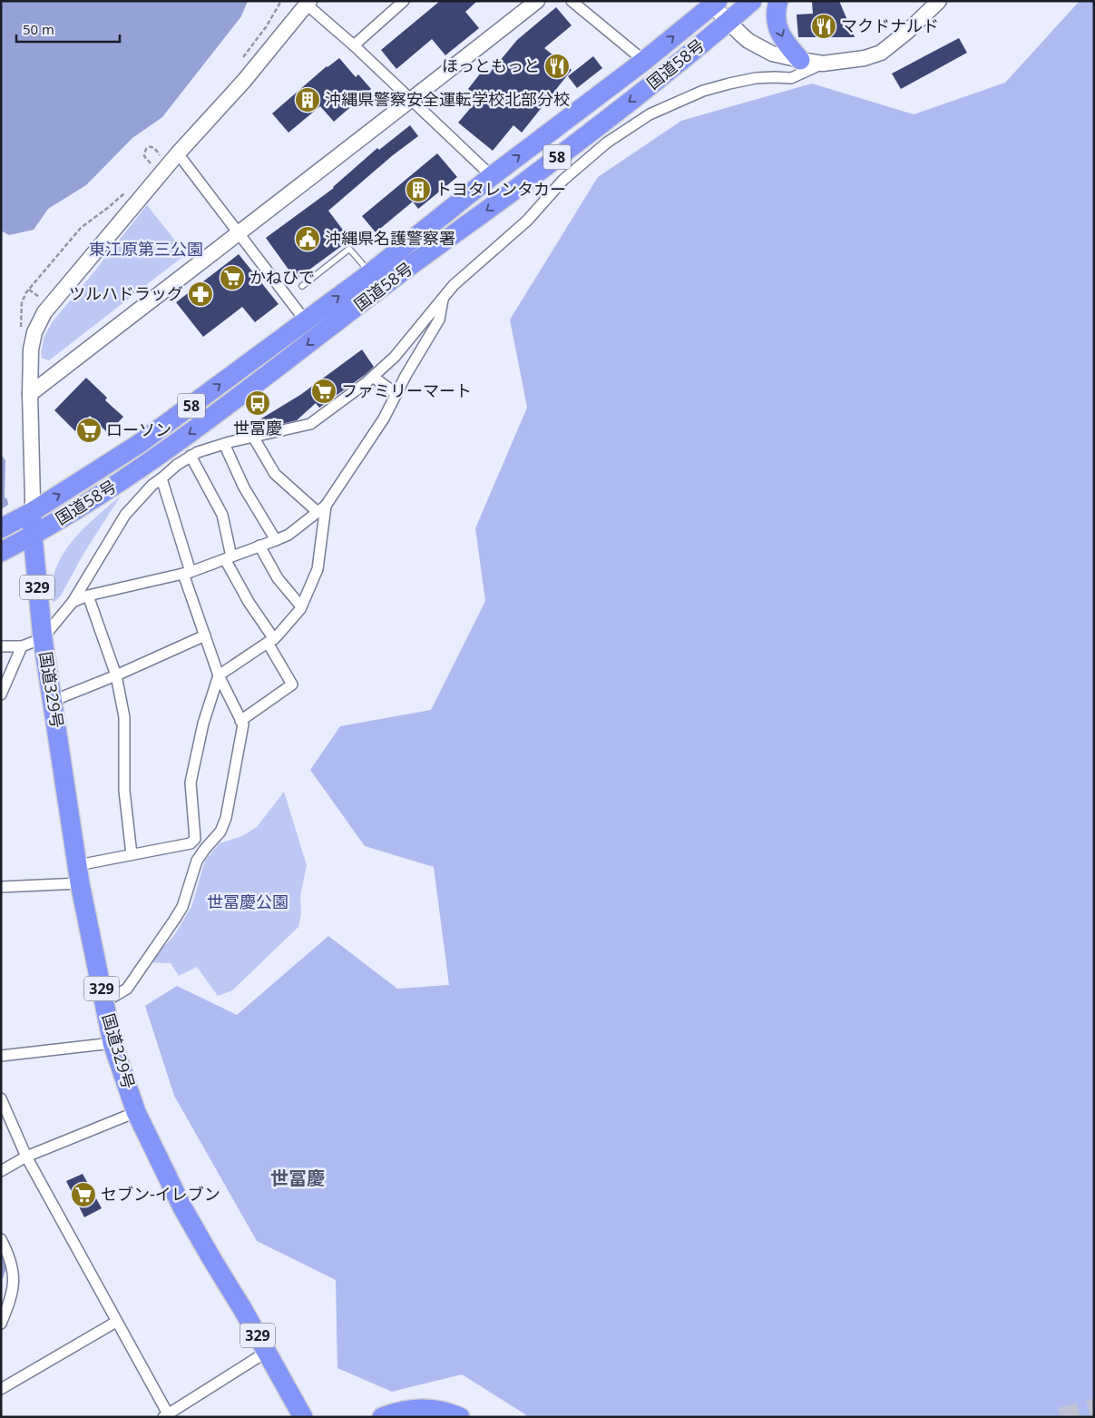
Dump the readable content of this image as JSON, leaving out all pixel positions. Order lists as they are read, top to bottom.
{
  "streets": {
    "highway": [
      "国道58号",
      "58",
      "329",
      "国道329号"
    ]
  },
  "crossings": [
    ["国道58号", "国道329号"]
  ],
  "districts": ["世冨慶"],
  "parks": ["東江原第三公園", "世冨慶公園"],
  "places": {
    "restaurant": ["マクドナルド", "ほっともっと"],
    "building": ["沖縄県警察安全運転学校北部分校", "トヨタレンタカー"],
    "public building": ["沖縄県名護警察署"],
    "supermarket": [
      "かねひで",
      "ファミリーマート",
      "ローソン",
      "セブン-イレブン"
    ],
    "pharmacy": ["ツルハドラッグ"],
    "bus stop": ["世冨慶"]
  },
  "scale_bar": "50 m"
}
